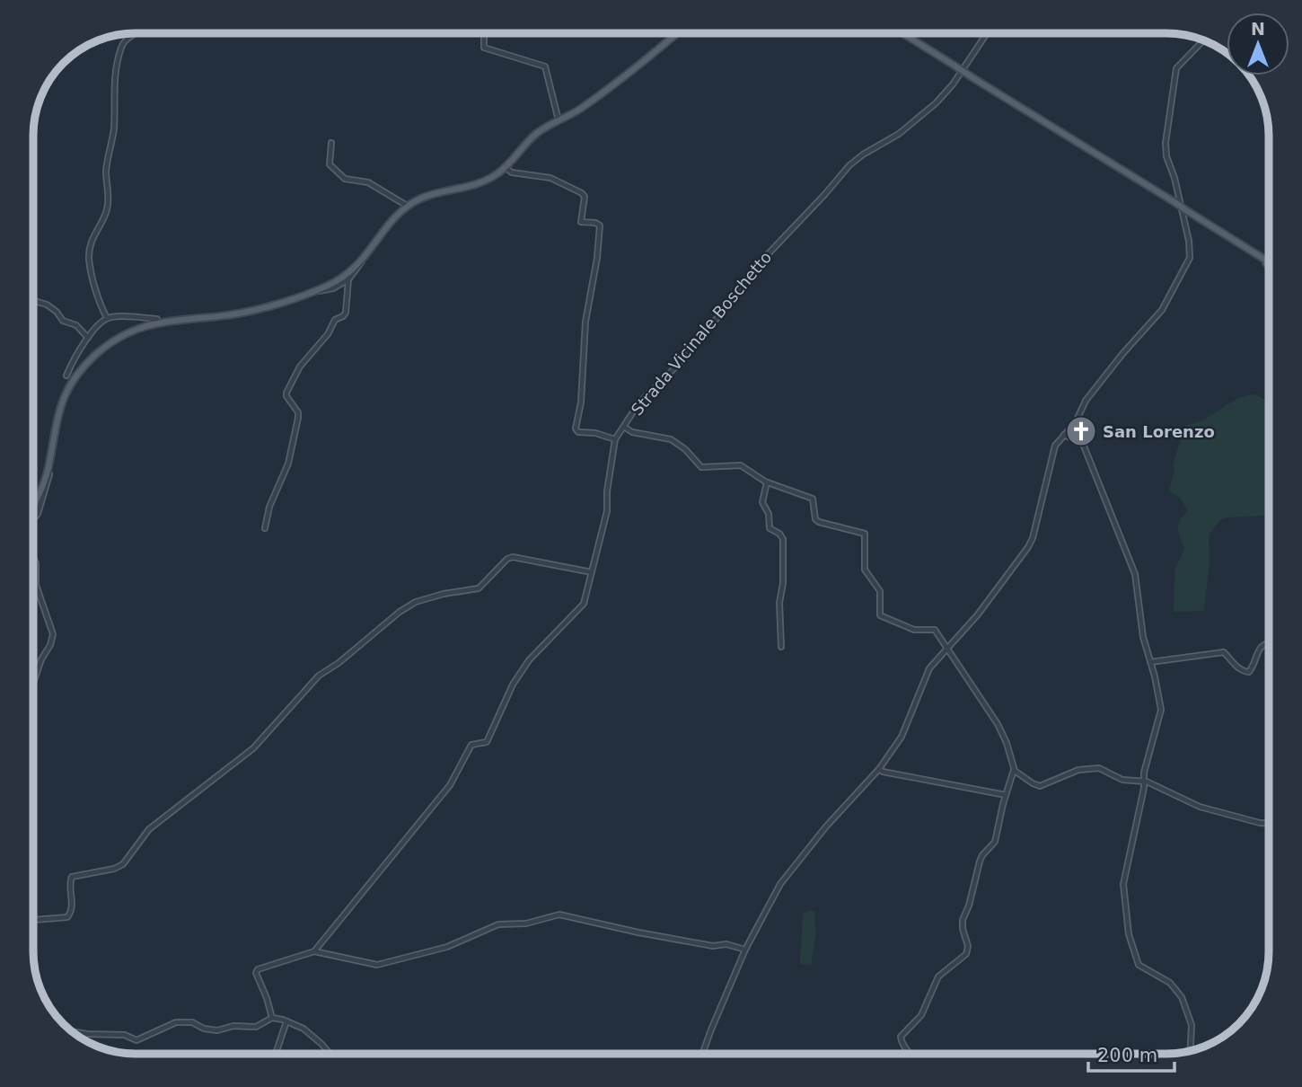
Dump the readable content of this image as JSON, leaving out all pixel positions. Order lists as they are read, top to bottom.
{
  "streets": {
    "street": ["Strada Vicinale Boschetto"]
  },
  "places": {
    "church": ["San Lorenzo"]
  },
  "scale_bar": "200 m",
  "north": "top"
}
